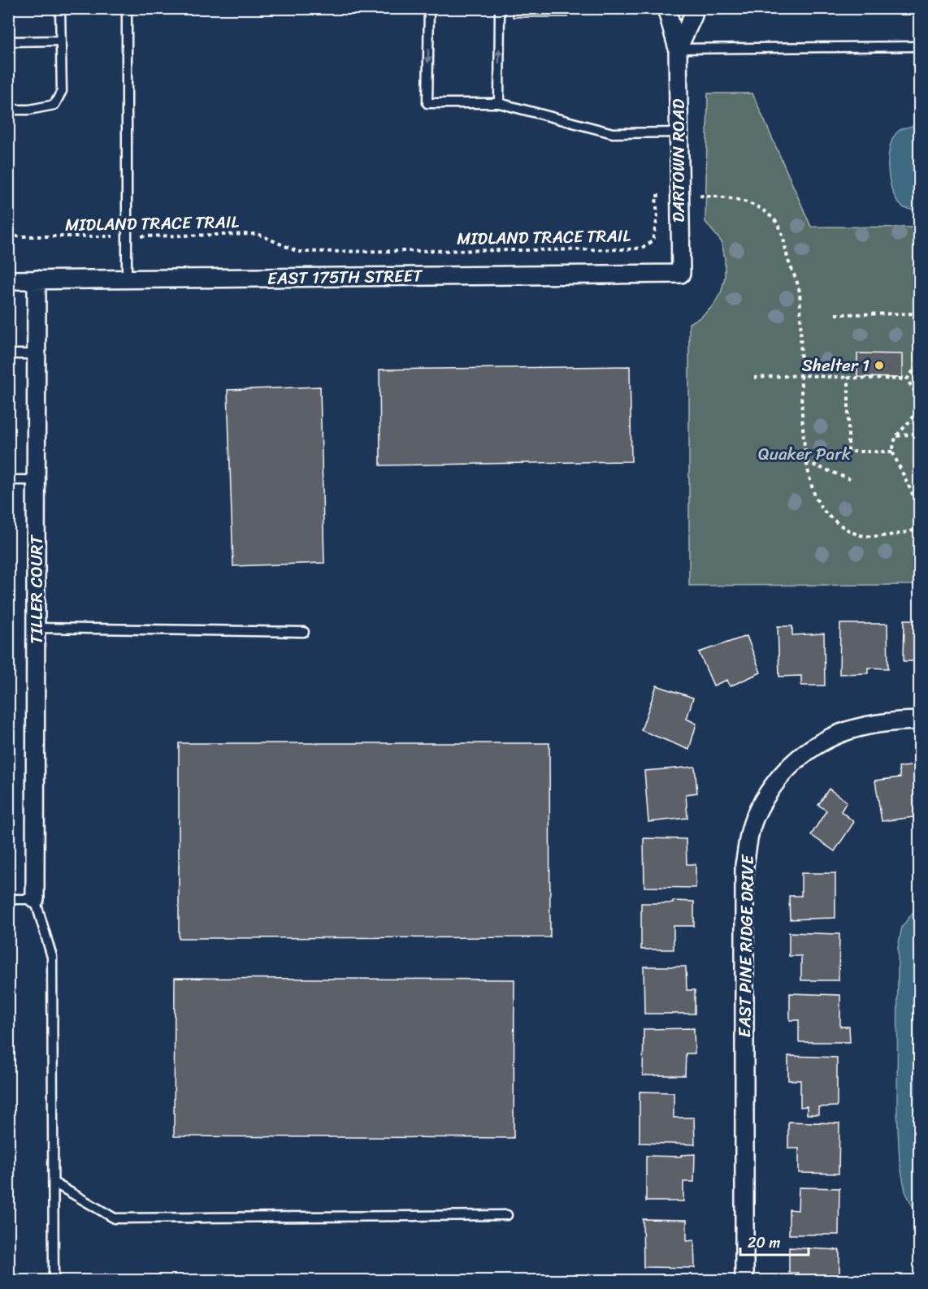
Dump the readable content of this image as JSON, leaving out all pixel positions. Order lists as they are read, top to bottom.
{
  "streets": {
    "street": [
      "DARTOWN ROAD",
      "EAST 175TH STREET",
      "TILLER COURT",
      "EAST PINE RIDGE DRIVE"
    ],
    "path": ["MIDLAND TRACE TRAIL"]
  },
  "crossings": [
    ["DARTOWN ROAD", "MIDLAND TRACE TRAIL"],
    ["DARTOWN ROAD", "EAST 175TH STREET"],
    ["EAST 175TH STREET", "TILLER COURT"]
  ],
  "parks": ["Quaker Park"],
  "places": ["Shelter 1"],
  "scale_bar": "20 m"
}
